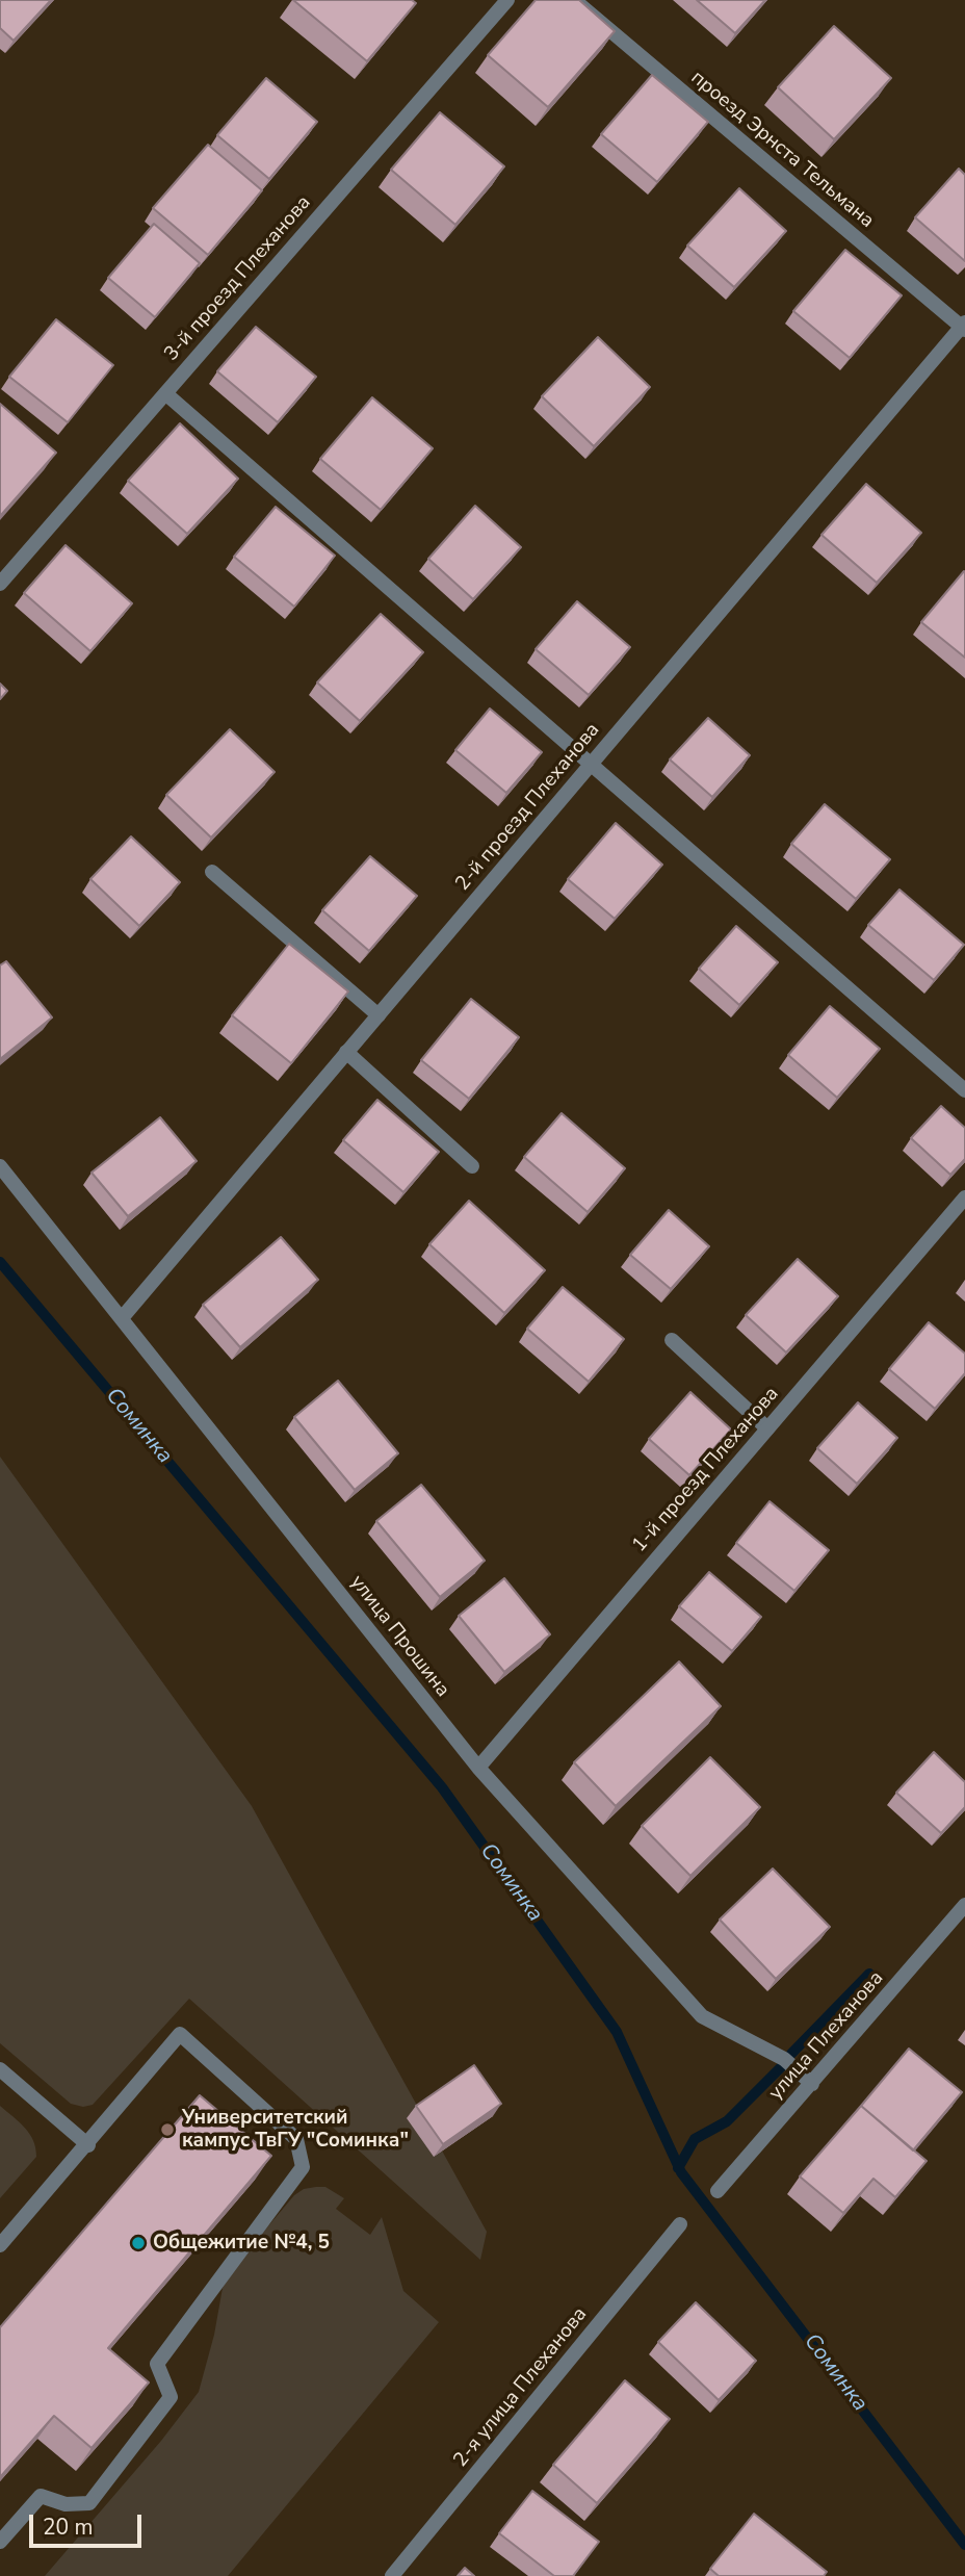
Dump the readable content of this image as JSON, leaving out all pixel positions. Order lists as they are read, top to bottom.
{
  "streets": {
    "street": [
      "проезд Эрнста Тельмана",
      "3-й проезд Плеханова",
      "2-й проезд Плеханова",
      "1-й проезд Плеханова",
      "улица Прошина",
      "улица Плеханова",
      "2-я улица Плеханова"
    ]
  },
  "crossings": [
    ["проезд Эрнста Тельмана", "2-й проезд Плеханова"],
    ["2-й проезд Плеханова", "улица Прошина"],
    ["1-й проезд Плеханова", "улица Прошина"],
    ["улица Прошина", "улица Плеханова"]
  ],
  "water": ["Соминка"],
  "places": ["Университетский кампус ТвГУ \"Соминка\"", "Общежитие №4, 5"],
  "scale_bar": "20 m"
}
